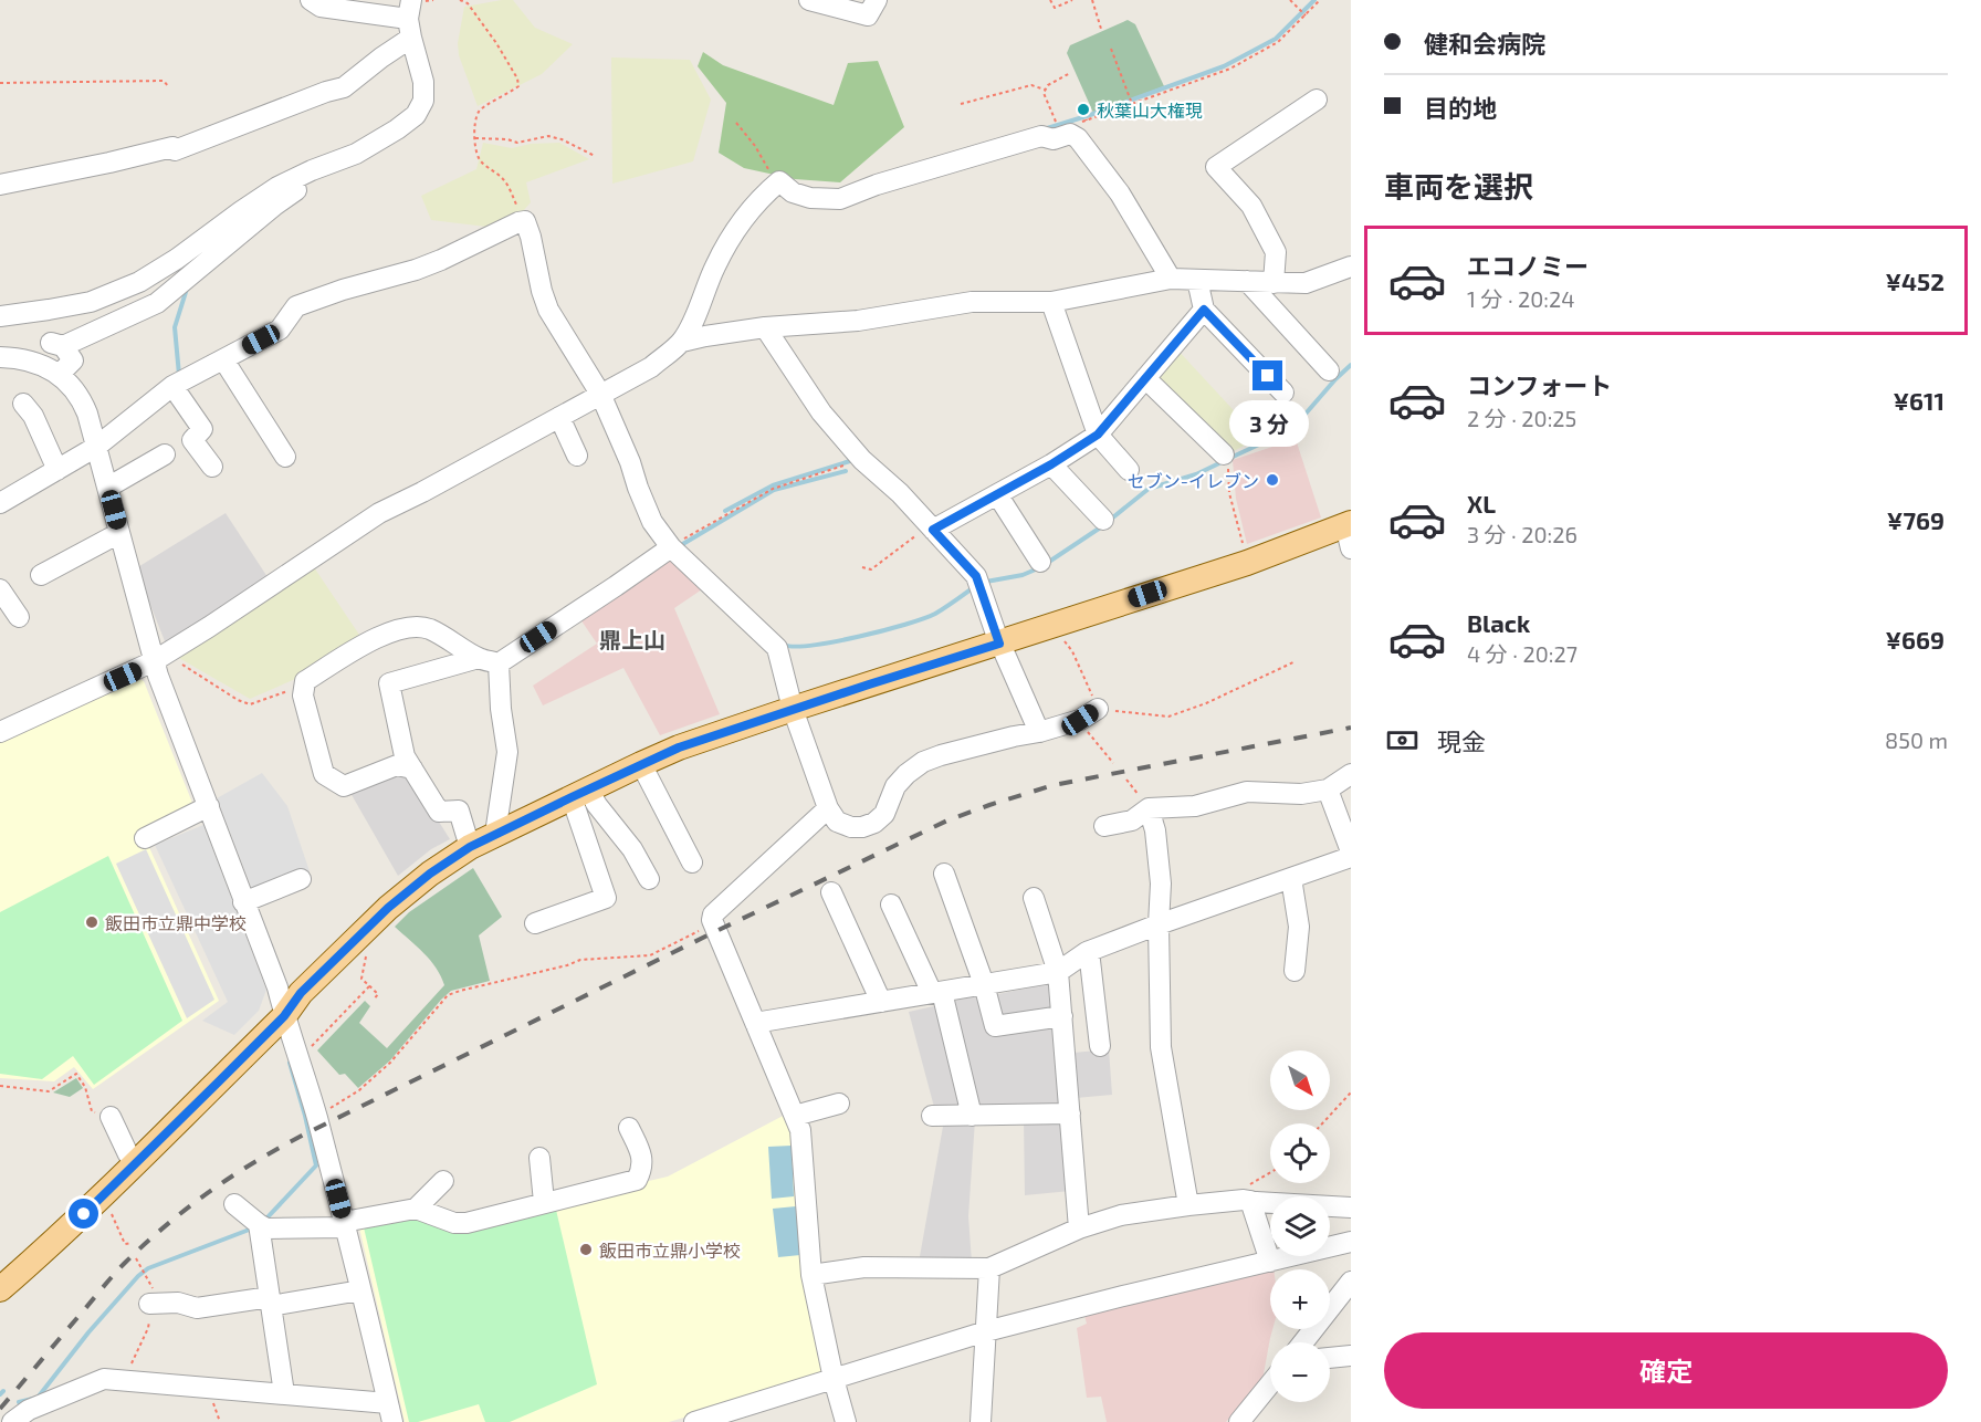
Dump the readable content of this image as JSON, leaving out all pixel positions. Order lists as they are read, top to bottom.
{
  "districts": ["鼎上山"],
  "places": [
    "秋葉山大権現",
    "セブン-イレブン",
    "飯田市立鼎中学校",
    "飯田市立鼎小学校"
  ],
  "north": "bottom right",
  "page": {
    "banner": ["健和会病院", "目的地"],
    "heading": "車両を選択",
    "list": [
      {
        "name": "エコノミー",
        "note": "1 分 · 20:24",
        "value": "¥452"
      },
      {
        "name": "コンフォート",
        "note": "2 分 · 20:25",
        "value": "¥611"
      },
      {
        "name": "XL",
        "note": "3 分 · 20:26",
        "value": "¥769"
      },
      {
        "name": "Black",
        "note": "4 分 · 20:27",
        "value": "¥669"
      }
    ],
    "bubble": "3 分",
    "pay": ["現金", "850 m"],
    "map_buttons": ["+", "−"],
    "buttons": "確定"
  }
}
